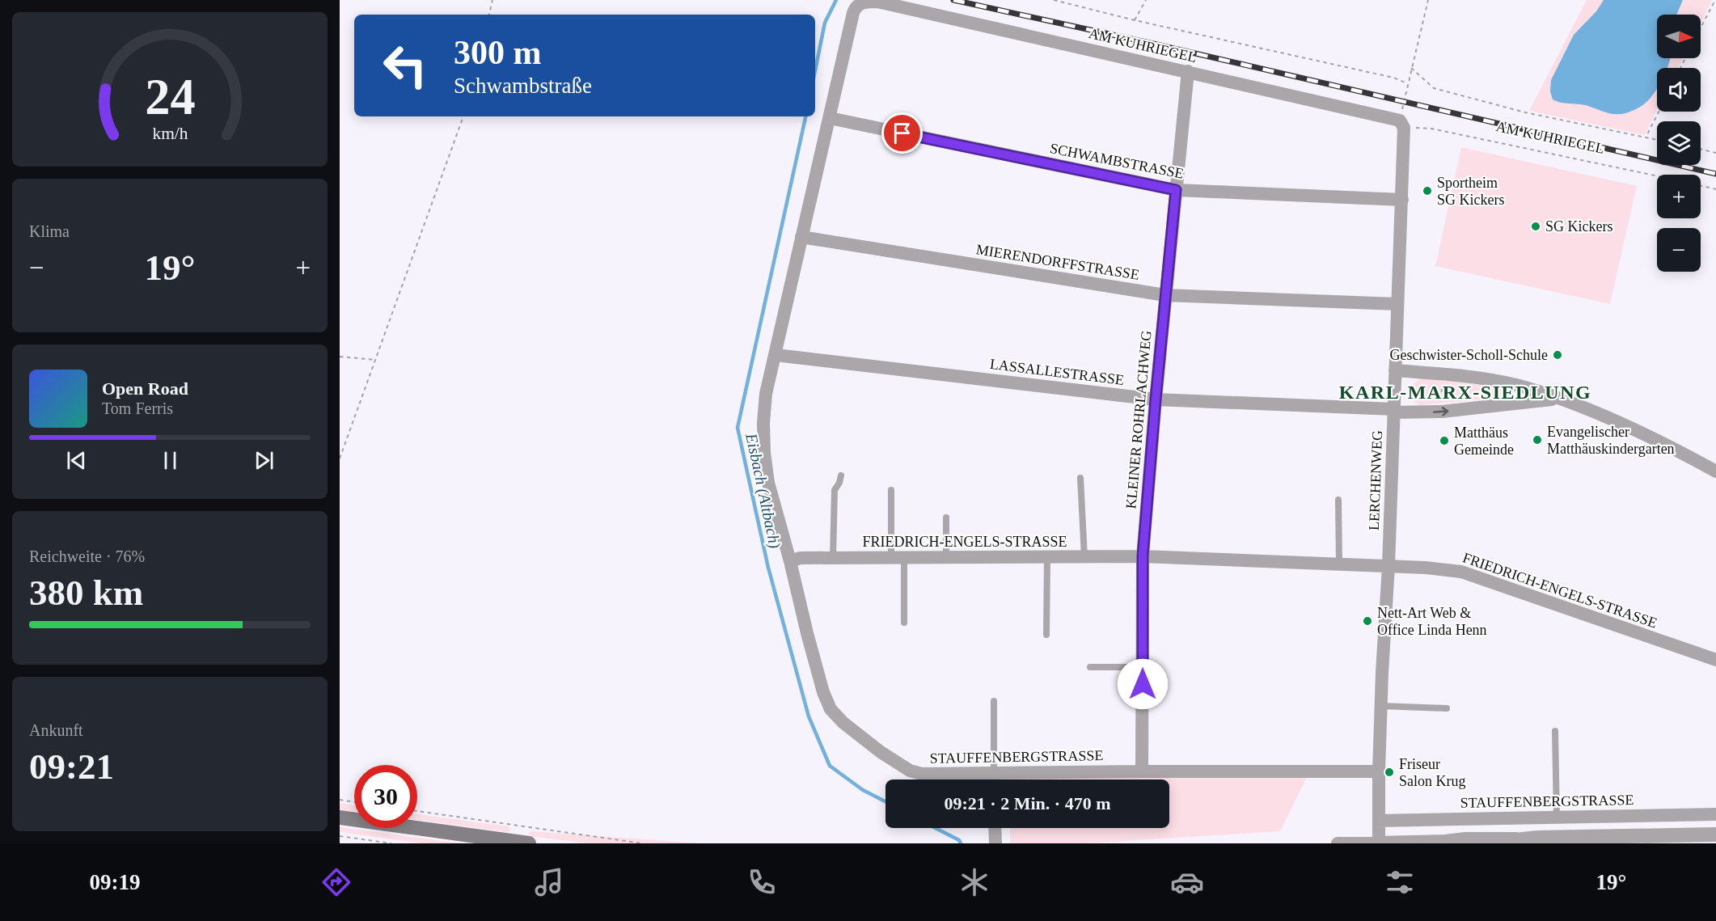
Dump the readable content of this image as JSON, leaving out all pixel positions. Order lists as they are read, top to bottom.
{
  "streets": {
    "street": [
      "AM KUHRIEGEL",
      "SCHWAMBSTRASSE",
      "MIERENDORFFSTRASSE",
      "LASSALLESTRASSE",
      "KLEINER ROHRLACHWEG",
      "LERCHENWEG",
      "FRIEDRICH-ENGELS-STRASSE",
      "STAUFFENBERGSTRASSE"
    ]
  },
  "crossings": [
    ["AM KUHRIEGEL", "SCHWAMBSTRASSE"],
    ["AM KUHRIEGEL", "KLEINER ROHRLACHWEG"],
    ["AM KUHRIEGEL", "LERCHENWEG"],
    ["SCHWAMBSTRASSE", "KLEINER ROHRLACHWEG"],
    ["SCHWAMBSTRASSE", "LERCHENWEG"],
    ["MIERENDORFFSTRASSE", "KLEINER ROHRLACHWEG"],
    ["MIERENDORFFSTRASSE", "LERCHENWEG"],
    ["LASSALLESTRASSE", "KLEINER ROHRLACHWEG"],
    ["LASSALLESTRASSE", "LERCHENWEG"],
    ["KLEINER ROHRLACHWEG", "FRIEDRICH-ENGELS-STRASSE"],
    ["KLEINER ROHRLACHWEG", "STAUFFENBERGSTRASSE"],
    ["LERCHENWEG", "FRIEDRICH-ENGELS-STRASSE"],
    ["LERCHENWEG", "STAUFFENBERGSTRASSE"],
    ["FRIEDRICH-ENGELS-STRASSE", "STAUFFENBERGSTRASSE"]
  ],
  "districts": ["KARL-MARX-SIEDLUNG"],
  "water": ["Eisbach (Altbach)"],
  "places": [
    "Sportheim SG Kickers",
    "SG Kickers",
    "Geschwister-Scholl-Schule",
    "Evangelischer Matthäuskindergarten",
    "Matthäus Gemeinde",
    "Nett-Art Web & Office Linda Henn",
    "Friseur Salon Krug"
  ],
  "north": "right",
  "page": {
    "map_buttons": ["+", "−"],
    "turn": ["300 m", "Schwambstraße"],
    "tile": [
      "Klima",
      ["Reichweite · 76%", "380 km"],
      ["Ankunft", "09:21"]
    ],
    "heat": ["−", "19°", "+"],
    "song": ["Open Road", "Tom Ferris"],
    "limit": "30",
    "trip": "09:21 · 2 Min. · 470 m",
    "tabs": ["09:19", "19°"],
    "gauge": ["24", "km/h"]
  }
}
